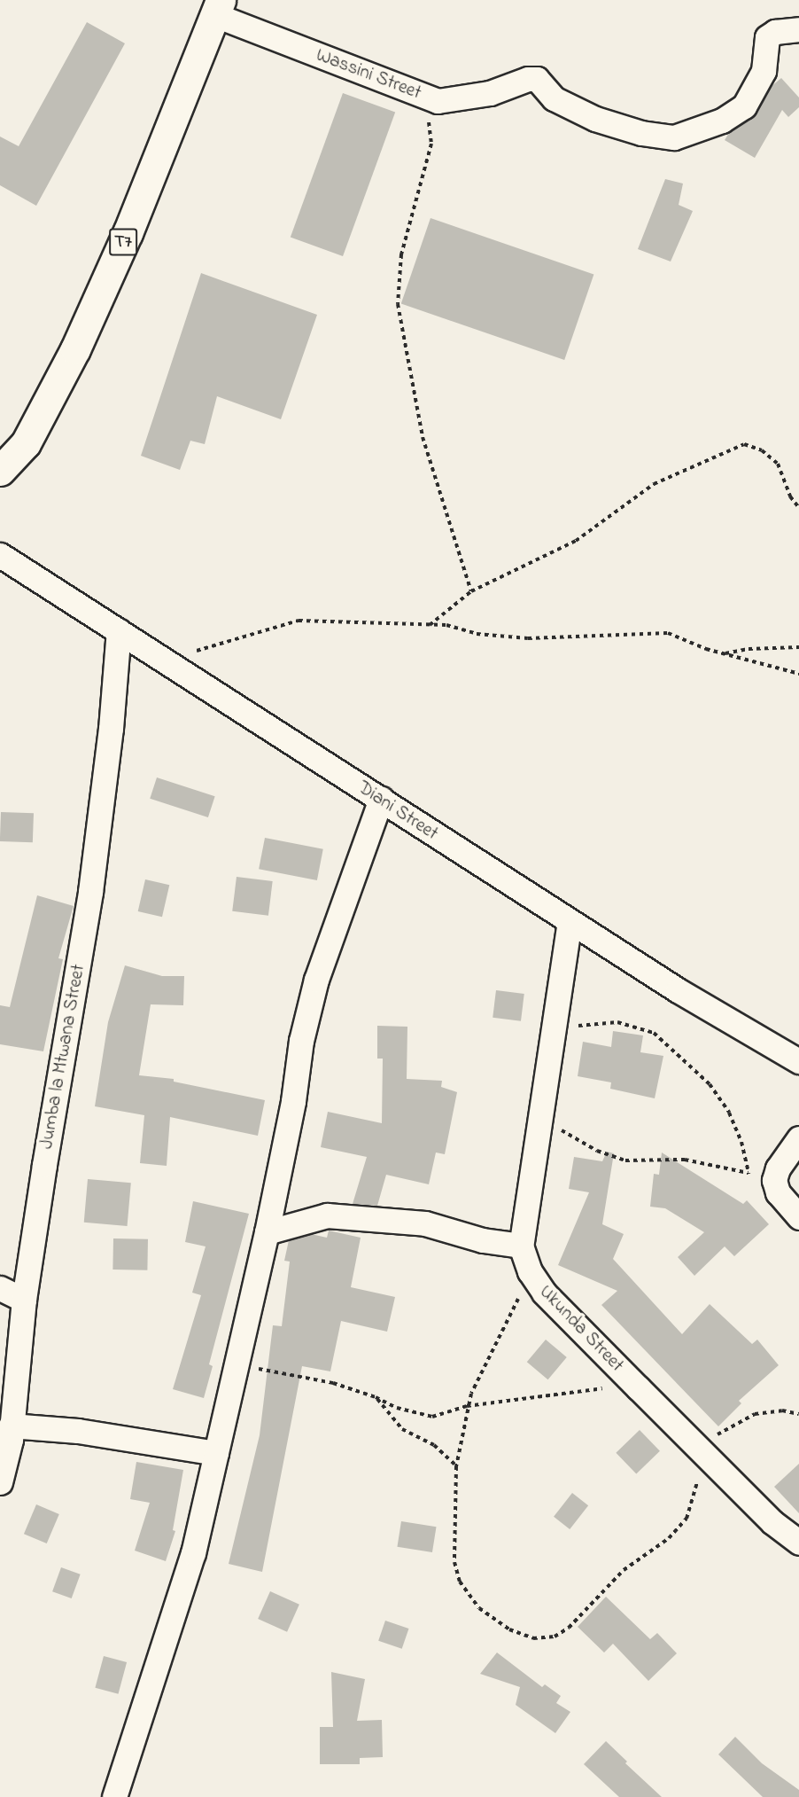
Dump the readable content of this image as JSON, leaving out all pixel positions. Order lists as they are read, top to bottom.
{
  "streets": {
    "highway": ["T7"],
    "street": [
      "Wassini Street",
      "Diani Street",
      "Jumba la Mtwana Street",
      "Ukunda Street"
    ]
  },
  "crossings": [
    ["Wassini Street", "T7"],
    ["Diani Street", "Jumba la Mtwana Street"],
    ["Diani Street", "Ukunda Street"]
  ]
}
